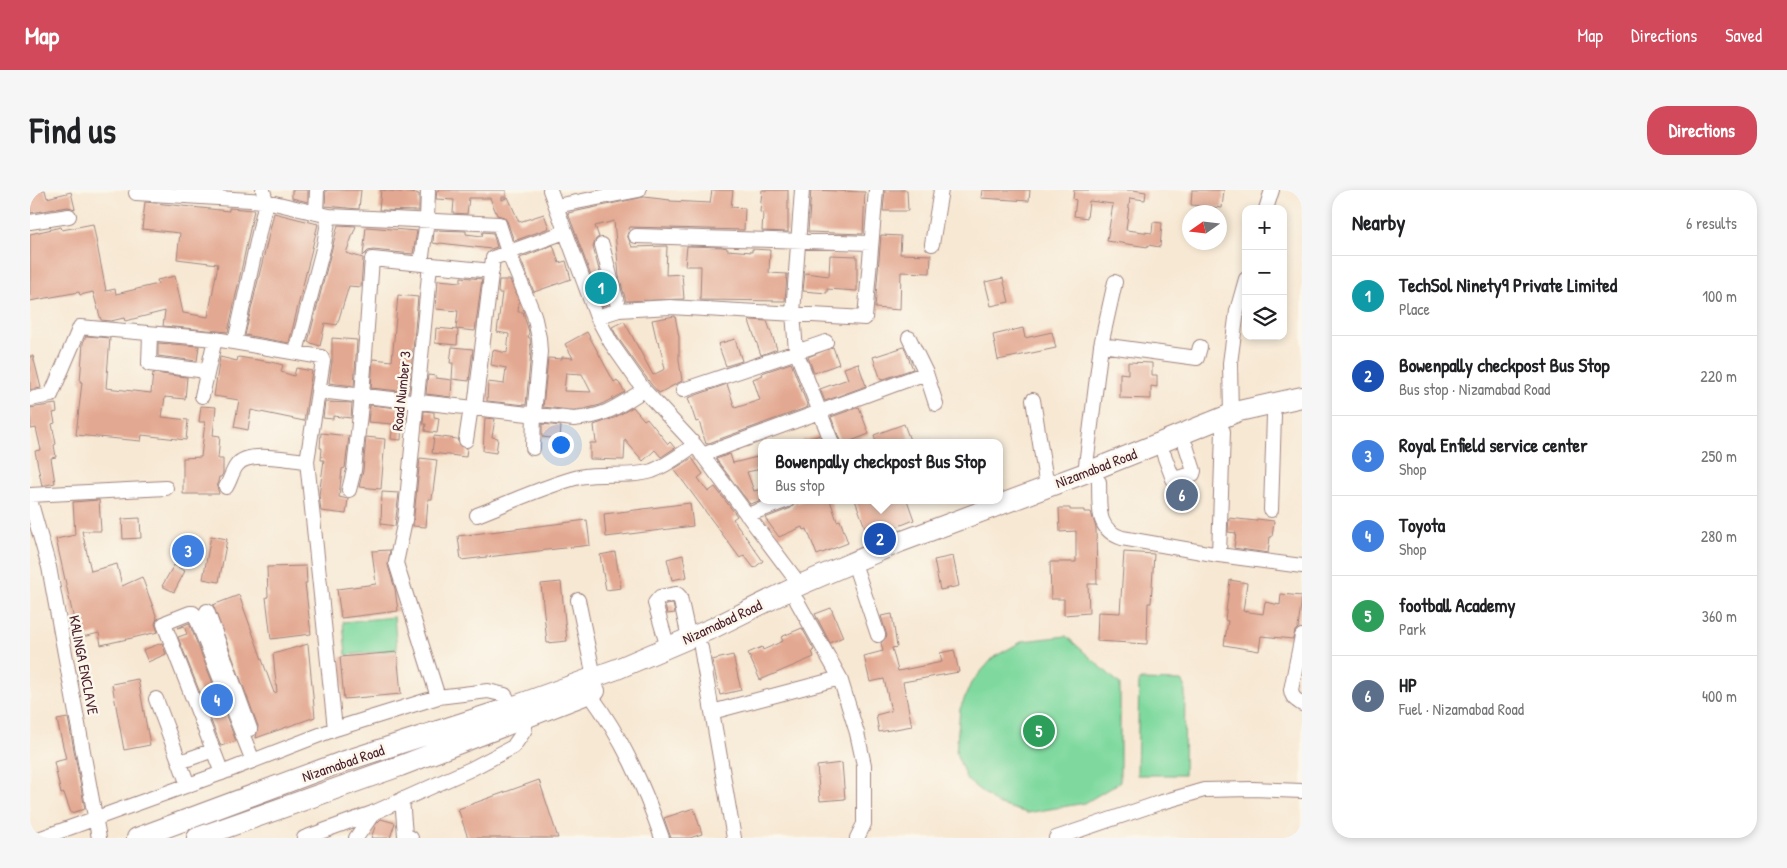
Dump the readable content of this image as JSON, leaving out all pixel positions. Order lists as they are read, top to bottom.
{
  "streets": {
    "highway": ["Nizamabad Road"],
    "street": ["Road Number 3", "KALINGA ENCLAVE"]
  },
  "north": "left",
  "page": {
    "header": "Map",
    "nav": ["Map", "Directions", "Saved"],
    "buttons": "Directions",
    "title": "Find us",
    "heading": ["Nearby", "6 results"],
    "map_buttons": ["+", "−"],
    "list": [
      {
        "mark": "1",
        "name": "TechSol Ninety9 Private Limited",
        "note": "Place",
        "value": "100 m"
      },
      {
        "mark": "2",
        "name": "Bowenpally checkpost Bus Stop",
        "note": "Bus stop · Nizamabad Road",
        "value": "220 m"
      },
      {
        "mark": "3",
        "name": "Royal Enfield service center",
        "note": "Shop",
        "value": "250 m"
      },
      {
        "mark": "4",
        "name": "Toyota",
        "note": "Shop",
        "value": "280 m"
      },
      {
        "mark": "5",
        "name": "football Academy",
        "note": "Park",
        "value": "360 m"
      },
      {
        "mark": "6",
        "name": "HP",
        "note": "Fuel · Nizamabad Road",
        "value": "400 m"
      }
    ],
    "pins": [
      "1",
      "6",
      "2",
      "3",
      "4",
      "5"
    ],
    "popup": ["Bowenpally checkpost Bus Stop", "Bus stop"]
  }
}
